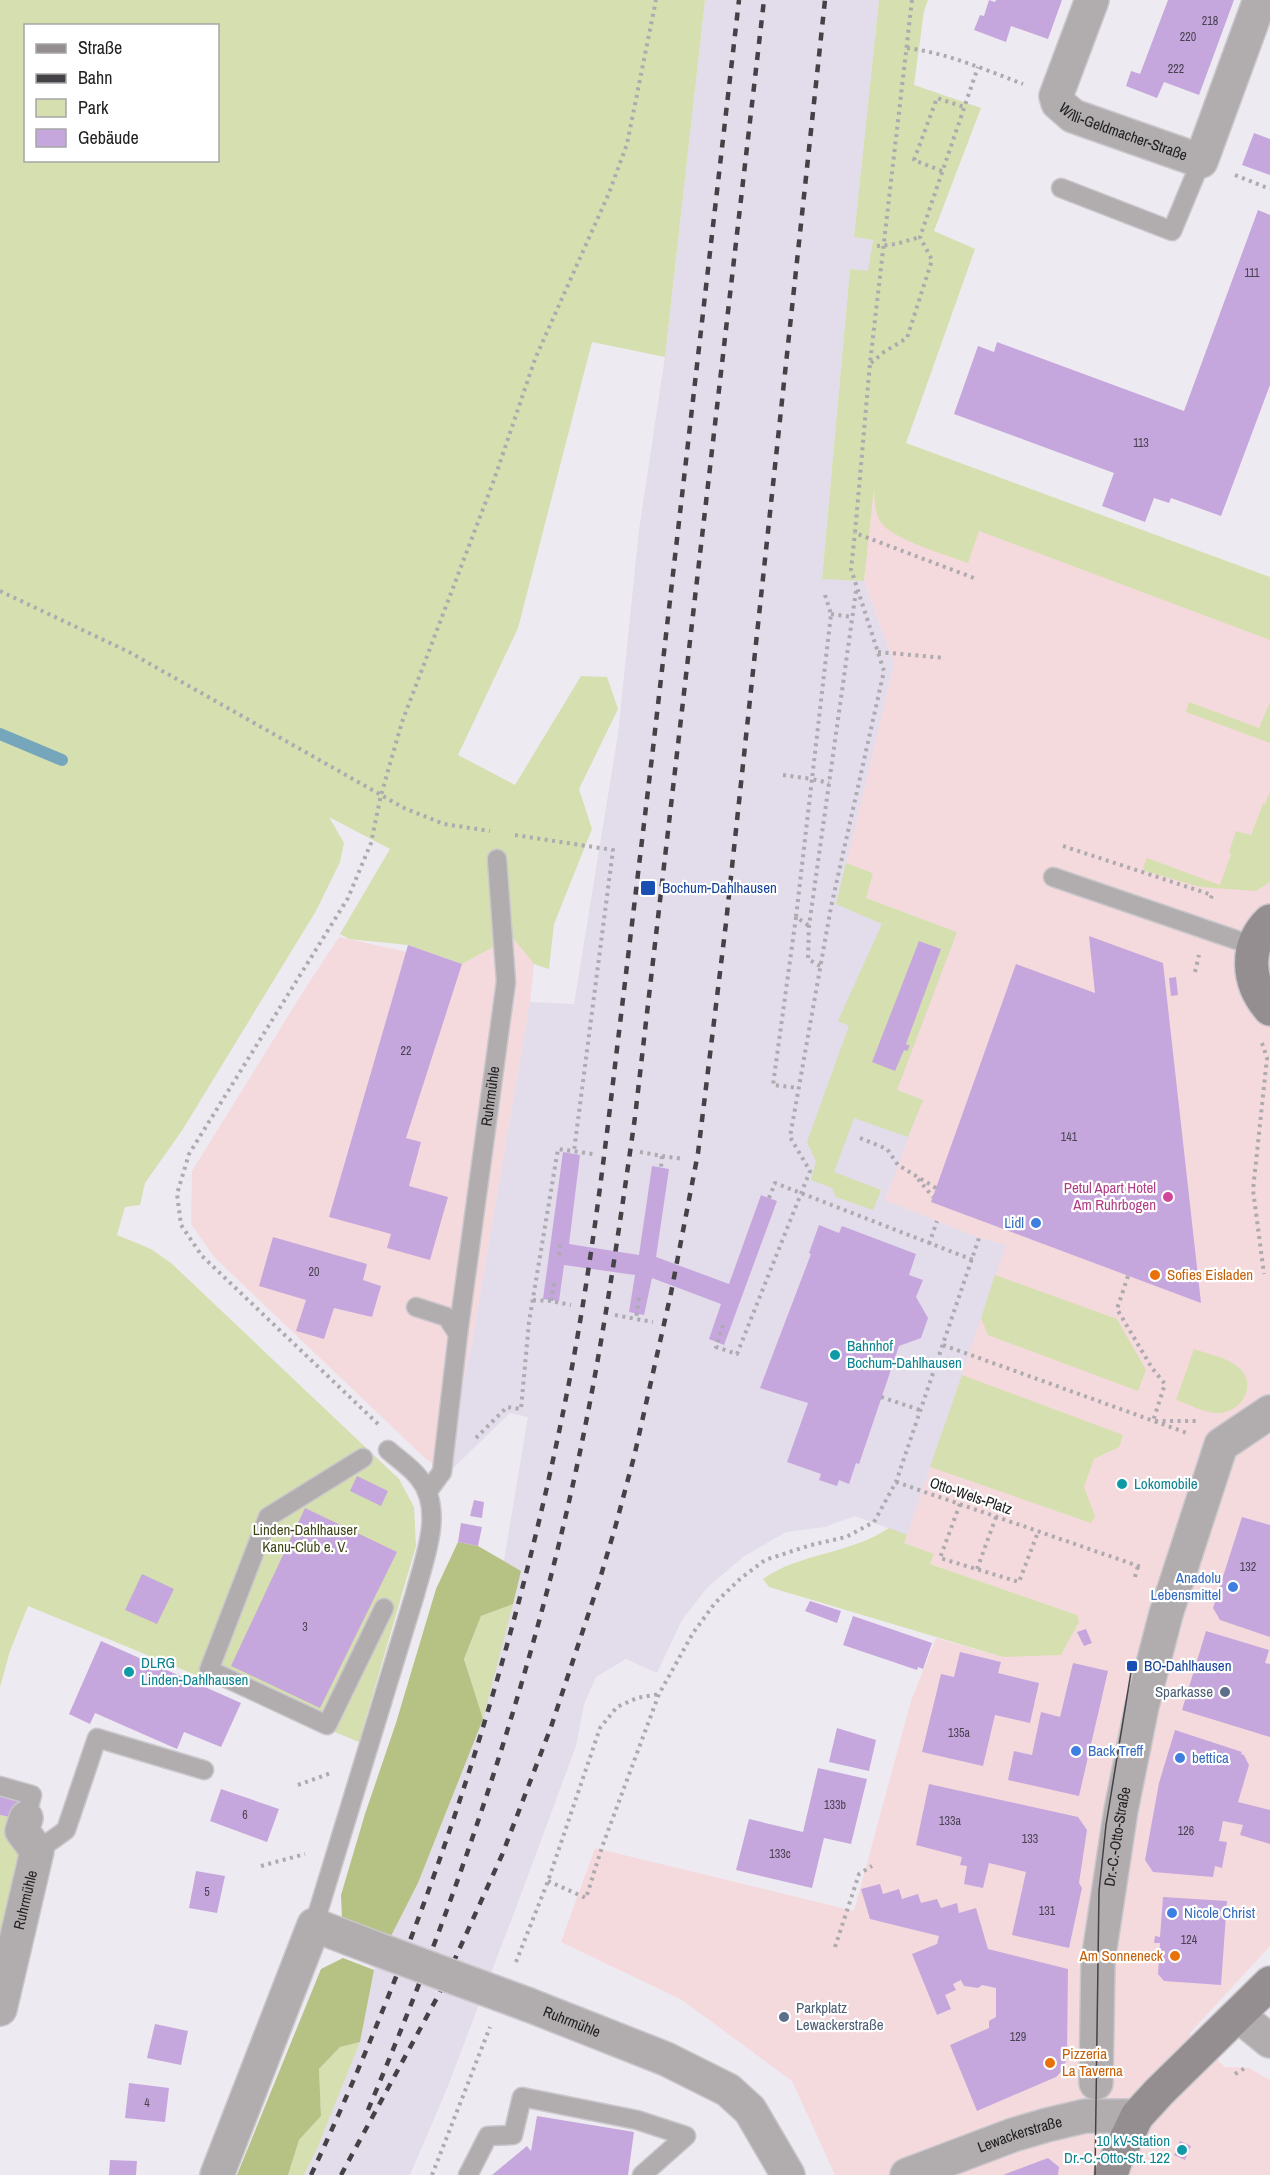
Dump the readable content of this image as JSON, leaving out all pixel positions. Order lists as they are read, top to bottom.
{
  "streets": {
    "street": [
      "Willi-Geldmacher-Straße",
      "Ruhrmühle",
      "Dr.-C.-Otto-Straße",
      "Lewackerstraße"
    ],
    "path": ["Otto-Wels-Platz"]
  },
  "crossings": [
    ["Otto-Wels-Platz", "Dr.-C.-Otto-Straße"]
  ],
  "parks": ["Linden-Dahlhauser Kanu-Club e. V."],
  "places": {
    "transit": ["Bochum-Dahlhausen", "BO-Dahlhausen"],
    "other": [
      "Petul Apart Hotel Am Ruhrbogen",
      "Lidl",
      "Sofies Eisladen",
      "Bahnhof Bochum-Dahlhausen",
      "Lokomobile",
      "Anadolu Lebensmittel",
      "DLRG Linden-Dahlhausen",
      "Sparkasse",
      "Back Treff",
      "bettica",
      "Nicole Christ",
      "Am Sonneneck",
      "Parkplatz Lewackerstraße",
      "Pizzeria La Taverna",
      "10 kV-Station Dr.-C.-Otto-Str. 122"
    ]
  },
  "house_numbers": [
    "218",
    "220",
    "222",
    "111",
    "113",
    "22",
    "141",
    "20",
    "132",
    "3",
    "135a",
    "133b",
    "6",
    "133a",
    "126",
    "133",
    "133c",
    "5",
    "131",
    "124",
    "129",
    "4"
  ],
  "legend": [
    "Straße",
    "Bahn",
    "Park",
    "Gebäude"
  ]
}
